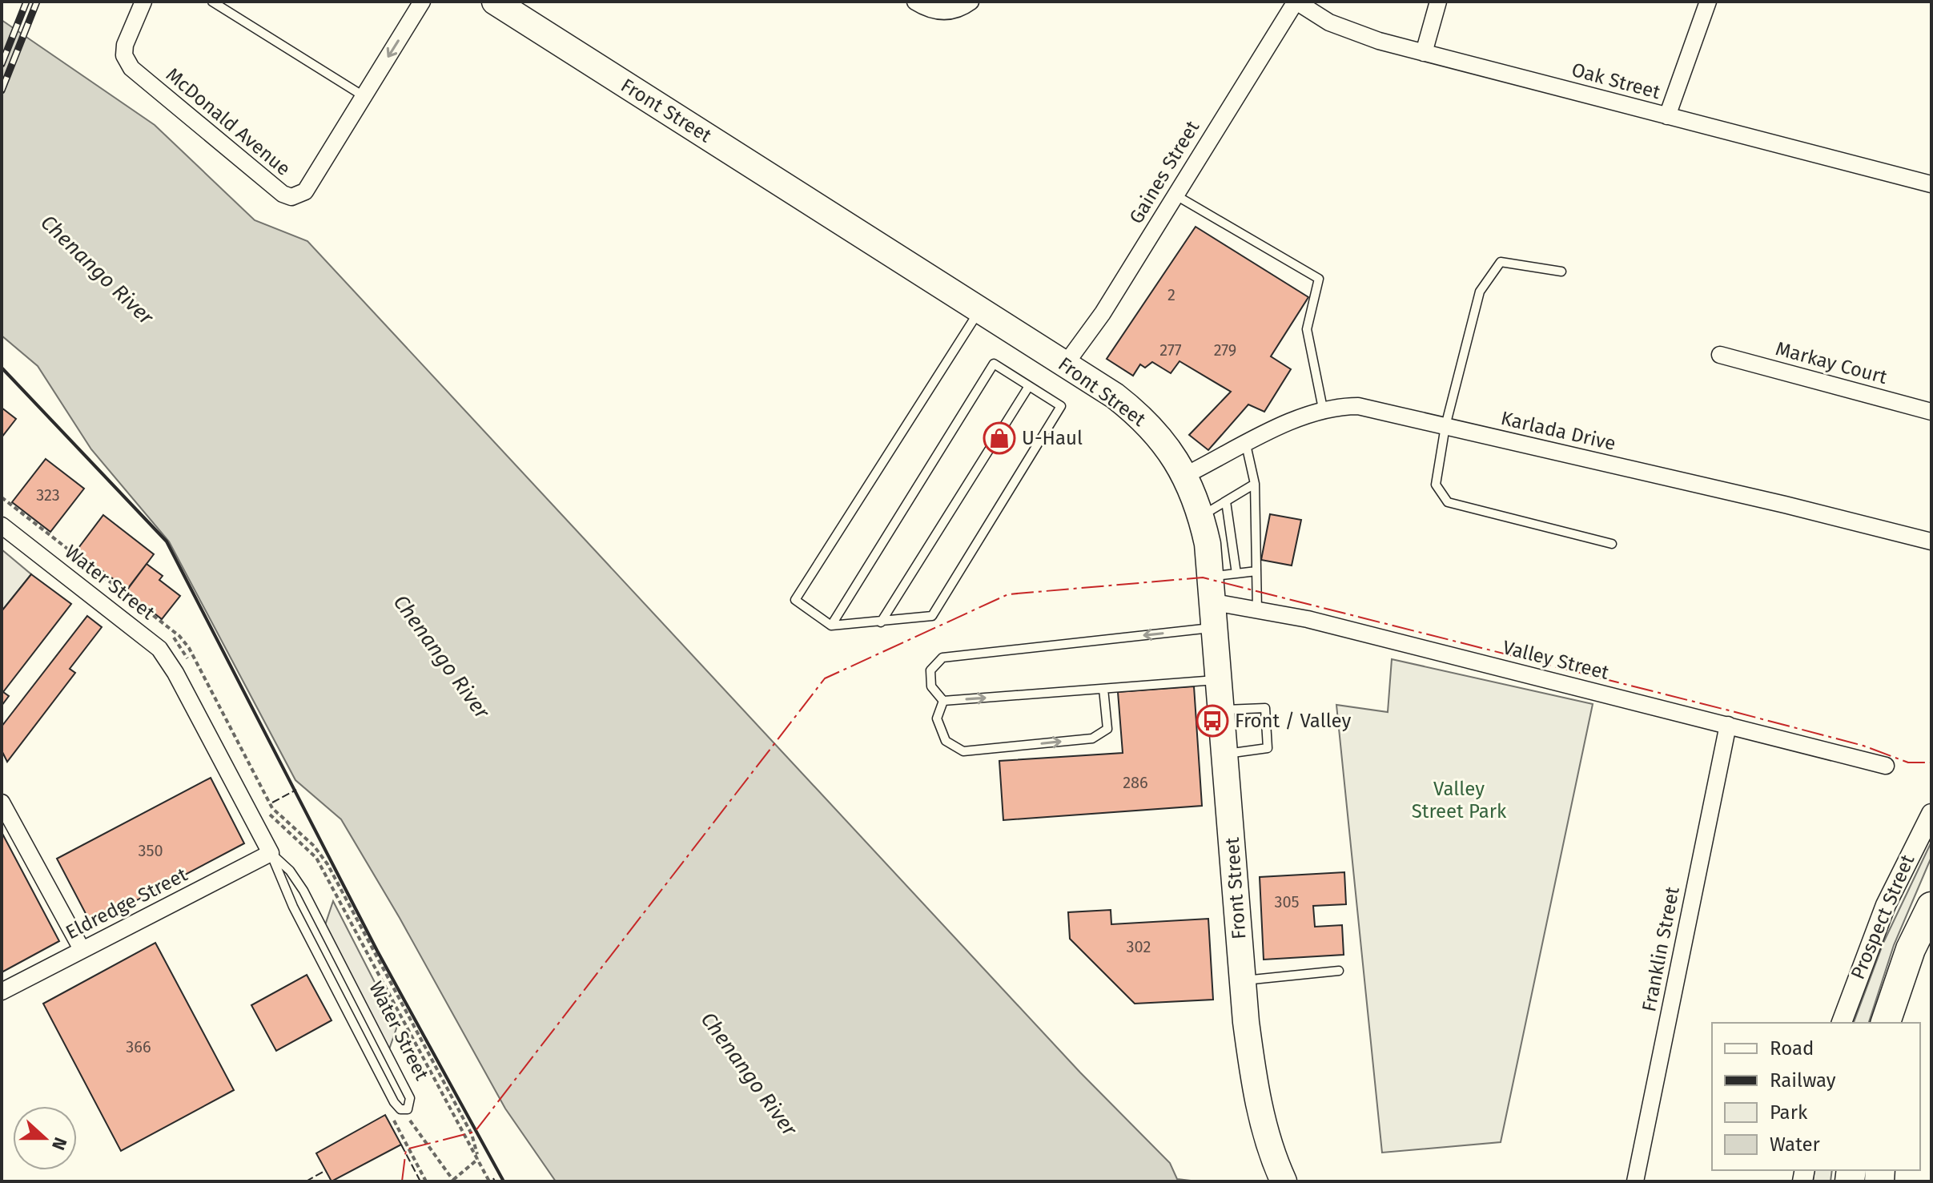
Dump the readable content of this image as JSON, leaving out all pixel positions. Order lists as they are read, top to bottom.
{
  "streets": {
    "main road": ["Front Street"],
    "street": [
      "Oak Street",
      "McDonald Avenue",
      "Gaines Street",
      "Markay Court",
      "Karlada Drive",
      "Water Street",
      "Valley Street",
      "Eldredge Street",
      "Prospect Street",
      "Franklin Street"
    ]
  },
  "crossings": [
    ["Oak Street", "Gaines Street"],
    ["Front Street", "Gaines Street"],
    ["Front Street", "Karlada Drive"],
    ["Front Street", "Valley Street"],
    ["Water Street", "Eldredge Street"],
    ["Valley Street", "Franklin Street"]
  ],
  "water": ["Chenango River"],
  "parks": ["Valley Street Park"],
  "places": {
    "shop": ["U-Haul"],
    "bus stop": ["Front / Valley"]
  },
  "house_numbers": [
    "2",
    "277",
    "279",
    "323",
    "286",
    "350",
    "305",
    "302",
    "366"
  ],
  "legend": [
    "Road",
    "Railway",
    "Park",
    "Water"
  ],
  "north": "right"
}
